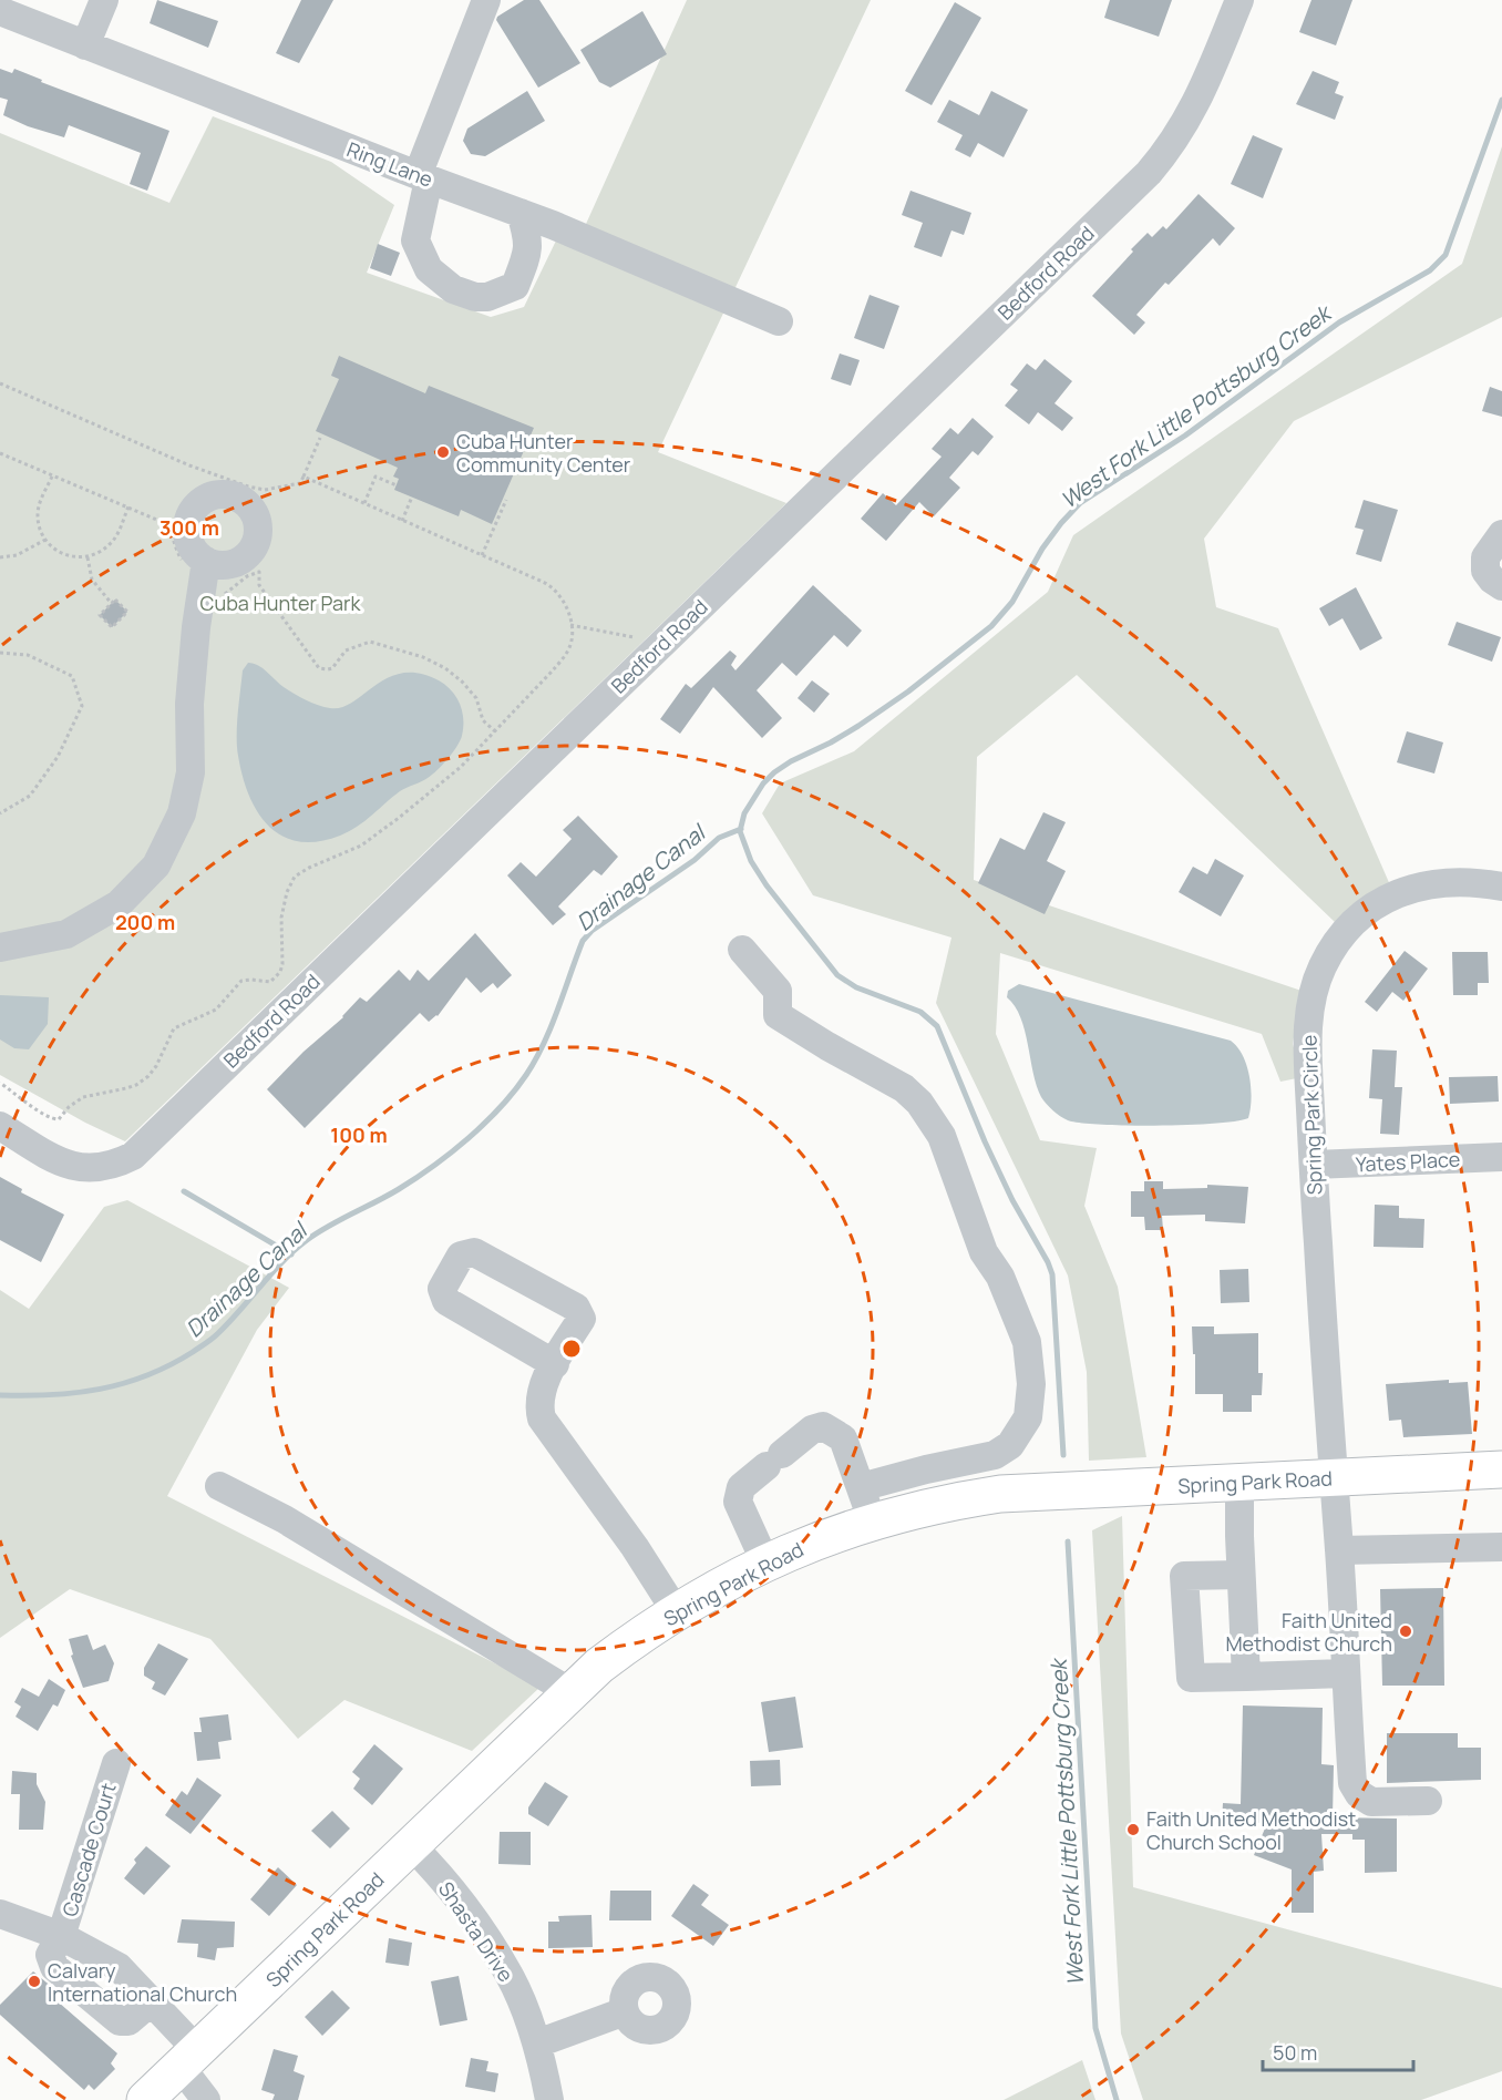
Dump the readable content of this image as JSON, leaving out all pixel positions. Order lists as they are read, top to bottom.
{
  "streets": {
    "main road": ["Spring Park Road"],
    "street": [
      "Ring Lane",
      "Bedford Road",
      "Spring Park Circle",
      "Yates Place",
      "Cascade Court",
      "Shasta Drive"
    ]
  },
  "crossings": [
    ["Spring Park Circle", "Yates Place"],
    ["Spring Park Circle", "Spring Park Road"],
    ["Spring Park Road", "Shasta Drive"]
  ],
  "water": ["West Fork Little Pottsburg Creek", "Drainage Canal"],
  "parks": ["Cuba Hunter Park"],
  "places": [
    "Cuba Hunter Community Center",
    "Faith United Methodist Church",
    "Faith United Methodist Church School",
    "Calvary International Church"
  ],
  "scale_bar": "50 m",
  "rings": ["300 m", "200 m", "100 m"]
}
